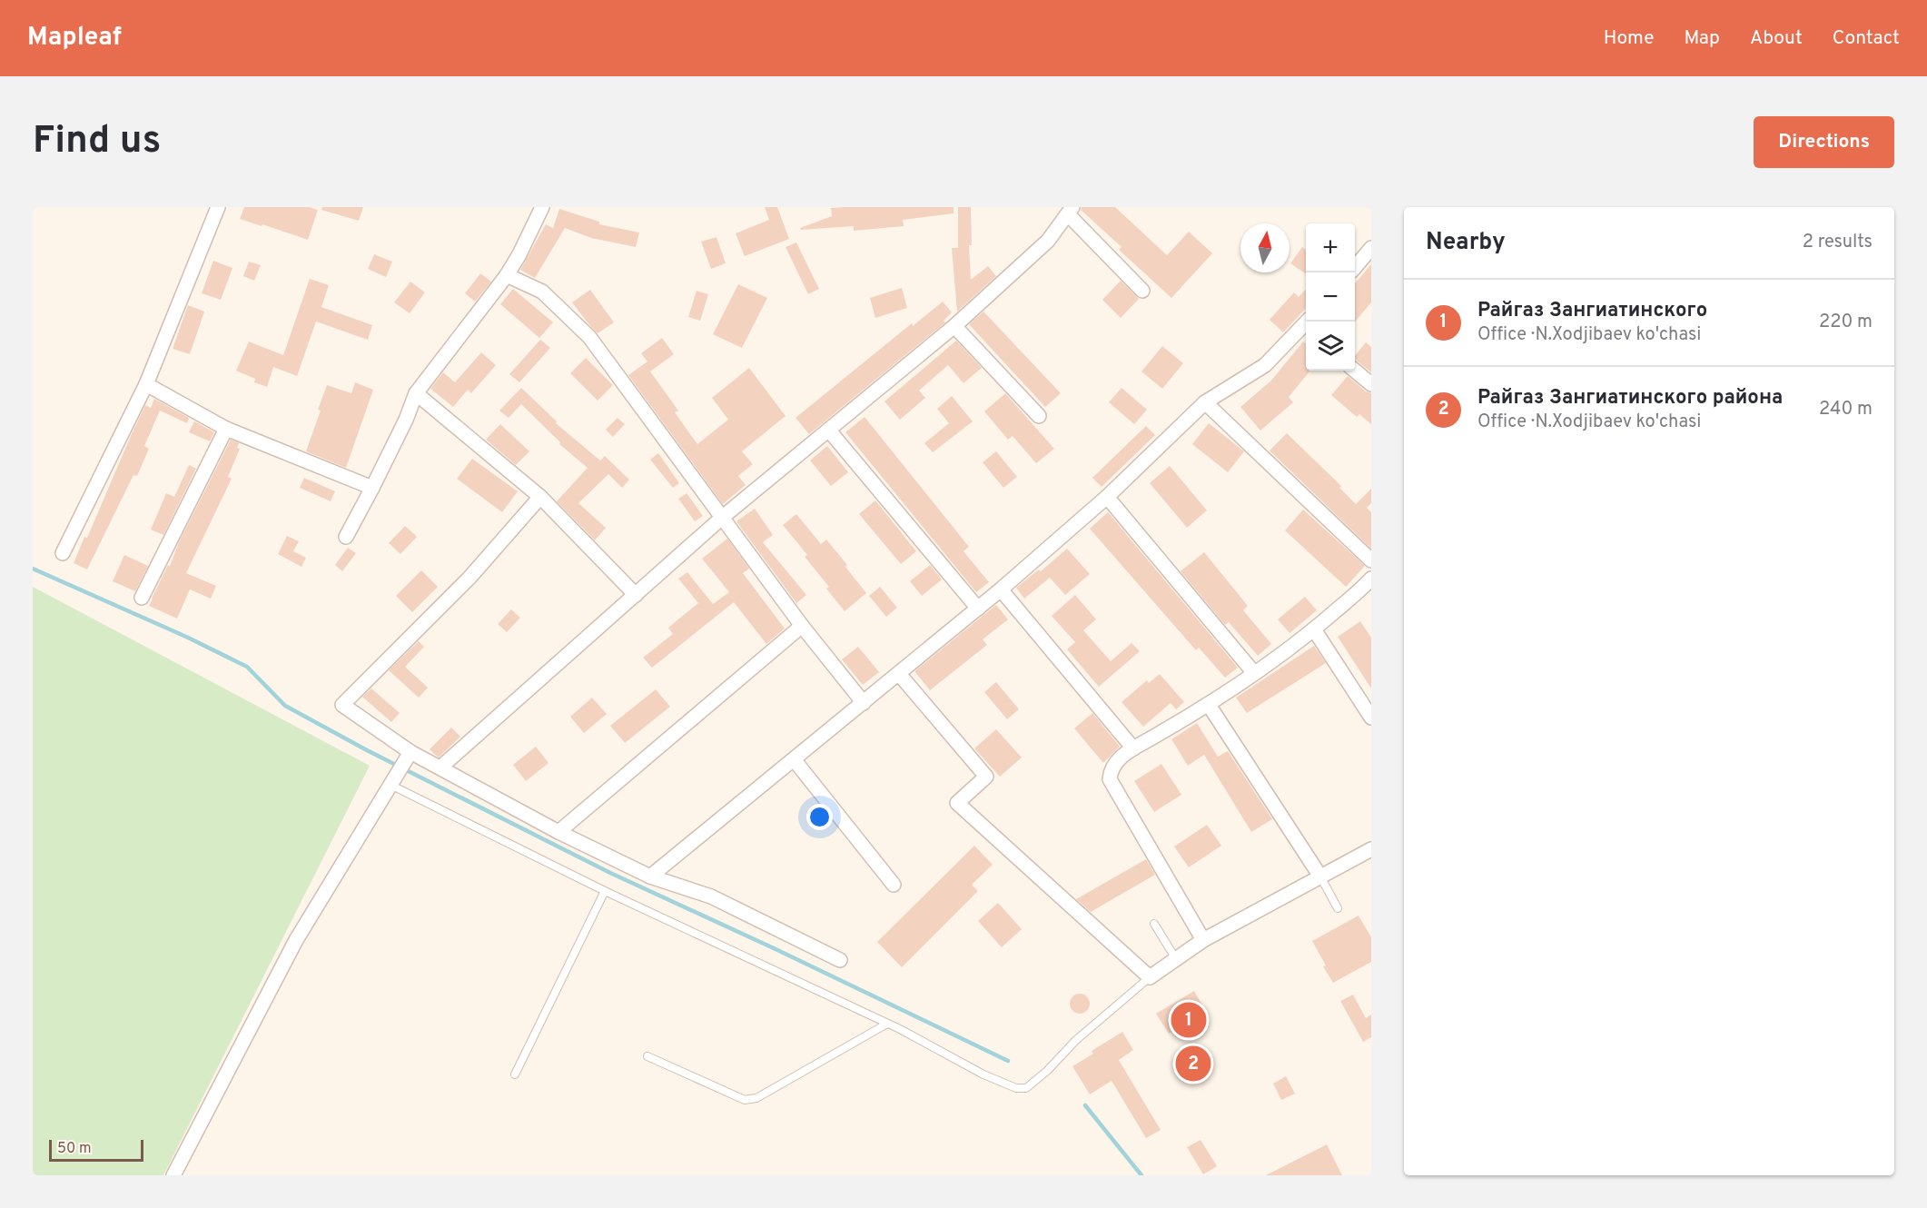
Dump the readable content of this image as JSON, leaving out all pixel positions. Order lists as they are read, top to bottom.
{
  "scale_bar": "50 m",
  "north": "top",
  "page": {
    "header": "Mapleaf",
    "nav": [
      "Home",
      "Map",
      "About",
      "Contact"
    ],
    "buttons": "Directions",
    "title": "Find us",
    "heading": ["Nearby", "2 results"],
    "map_buttons": ["+", "−"],
    "list": [
      {
        "mark": "1",
        "name": "Райгаз Зангиатинского",
        "note": "Office · N.Xodjibaev ko'chasi",
        "value": "220 m"
      },
      {
        "mark": "2",
        "name": "Райгаз Зангиатинского района",
        "note": "Office · N.Xodjibaev ko'chasi",
        "value": "240 m"
      }
    ],
    "pins": ["1", "2"],
    "scale": "50 m"
  }
}
